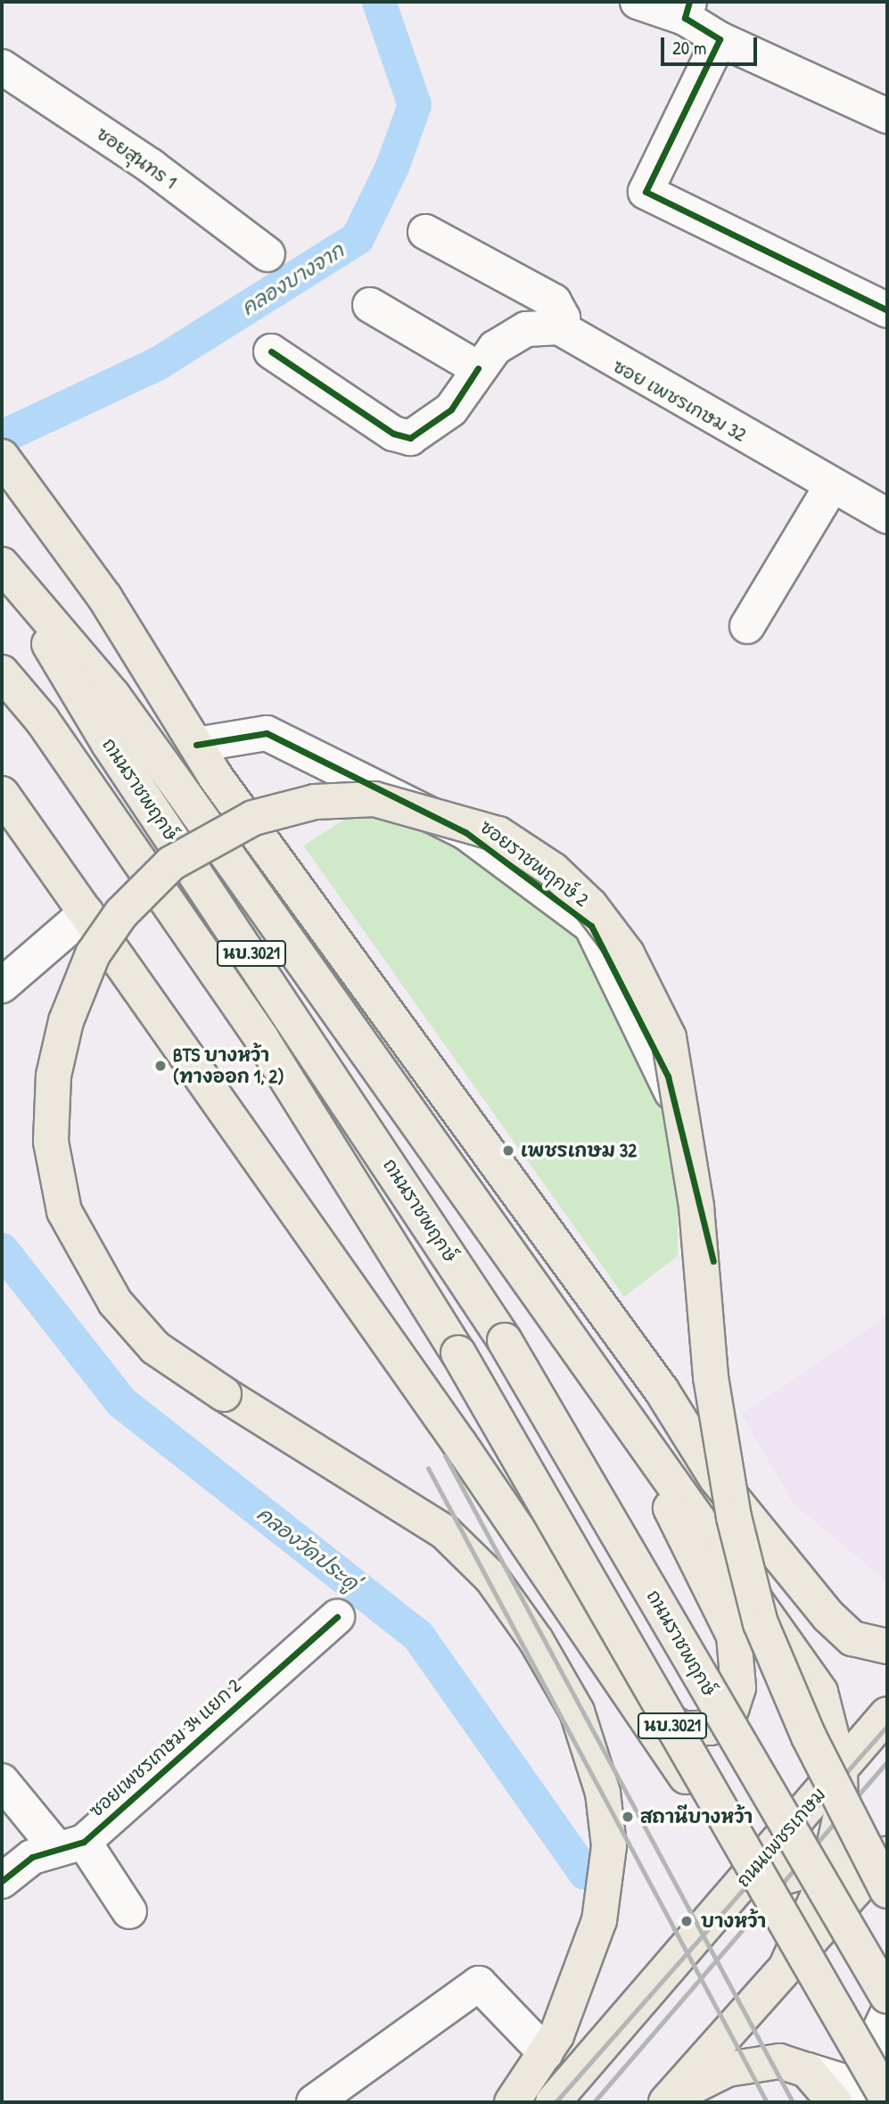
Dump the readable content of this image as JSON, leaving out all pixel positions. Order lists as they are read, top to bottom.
{
  "streets": {
    "main road": ["ถนนราชพฤกษ์", "นบ.3021", "ถนนเพชรเกษม"],
    "street": [
      "ซอยสุนทร 1",
      "ซอย เพชรเกษม 32",
      "ซอยราชพฤกษ์ 2",
      "ซอยเพชรเกษม 34 แยก 2"
    ]
  },
  "water": ["คลองบางจาก", "คลองวัดประดู่"],
  "places": [
    "BTS บางหว้า (ทางออก 1, 2)",
    "เพชรเกษม 32",
    "สถานีบางหว้า",
    "บางหว้า"
  ],
  "scale_bar": "20 m"
}
